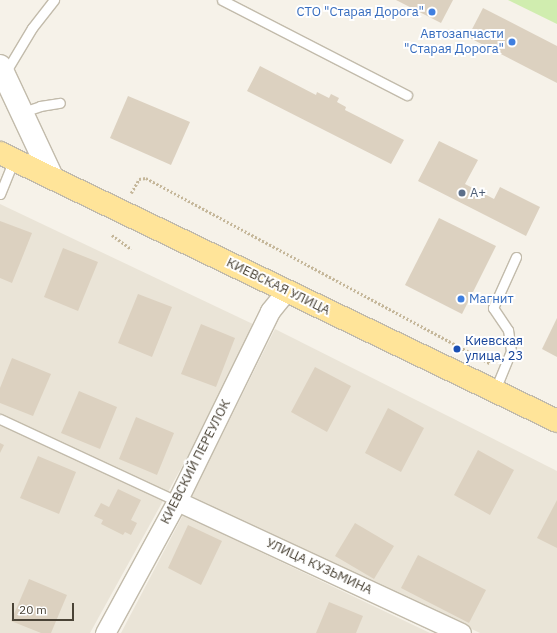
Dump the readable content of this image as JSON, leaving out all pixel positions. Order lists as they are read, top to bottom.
{
  "streets": {
    "main road": ["КИЕВСКАЯ УЛИЦА"],
    "street": ["КИЕВСКИЙ ПЕРЕУЛОК", "УЛИЦА КУЗЬМИНА"]
  },
  "crossings": [
    ["КИЕВСКАЯ УЛИЦА", "КИЕВСКИЙ ПЕРЕУЛОК"],
    ["КИЕВСКИЙ ПЕРЕУЛОК", "УЛИЦА КУЗЬМИНА"]
  ],
  "places": [
    "СТО \"Старая Дорога\"",
    "Автозапчасти \"Старая Дорога\"",
    "А+",
    "Магнит",
    "Киевская улица, 23"
  ],
  "scale_bar": "20 m"
}
